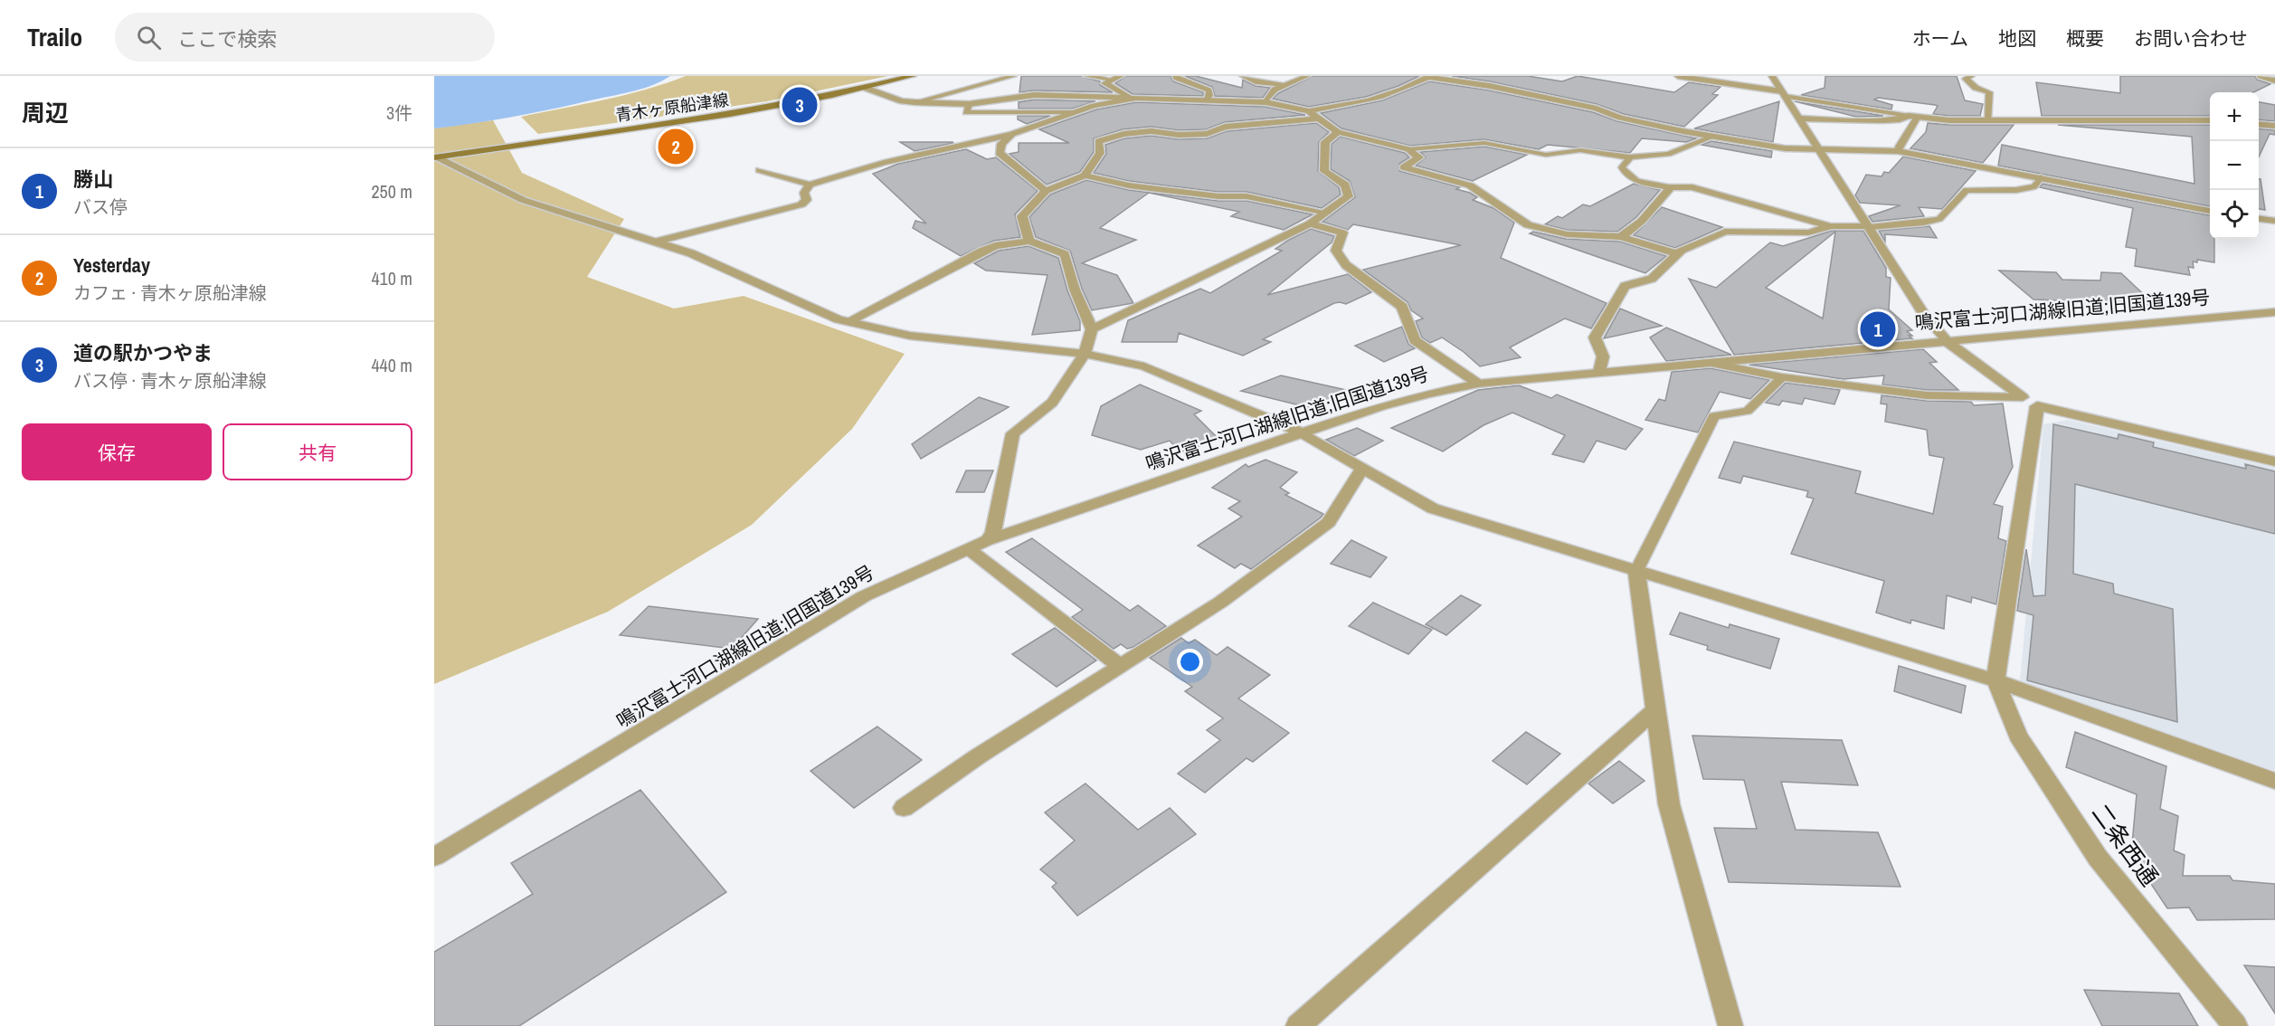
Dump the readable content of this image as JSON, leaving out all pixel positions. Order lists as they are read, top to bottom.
{
  "streets": {
    "main road": ["青木ヶ原船津線"],
    "street": ["鳴沢富士河口湖線旧道;旧国道139号", "二条西通"]
  },
  "page": {
    "header": "Trailo",
    "search": "ここで検索",
    "nav": [
      "ホーム",
      "地図",
      "概要",
      "お問い合わせ"
    ],
    "heading": ["周辺", "3件"],
    "pins": ["3", "2", "1"],
    "map_buttons": ["+", "−"],
    "list": [
      {
        "mark": "1",
        "name": "勝山",
        "note": "バス停",
        "value": "250 m"
      },
      {
        "mark": "2",
        "name": "Yesterday",
        "note": "カフェ · 青木ヶ原船津線",
        "value": "410 m"
      },
      {
        "mark": "3",
        "name": "道の駅かつやま",
        "note": "バス停 · 青木ヶ原船津線",
        "value": "440 m"
      }
    ],
    "buttons": ["保存", "共有"]
  }
}
